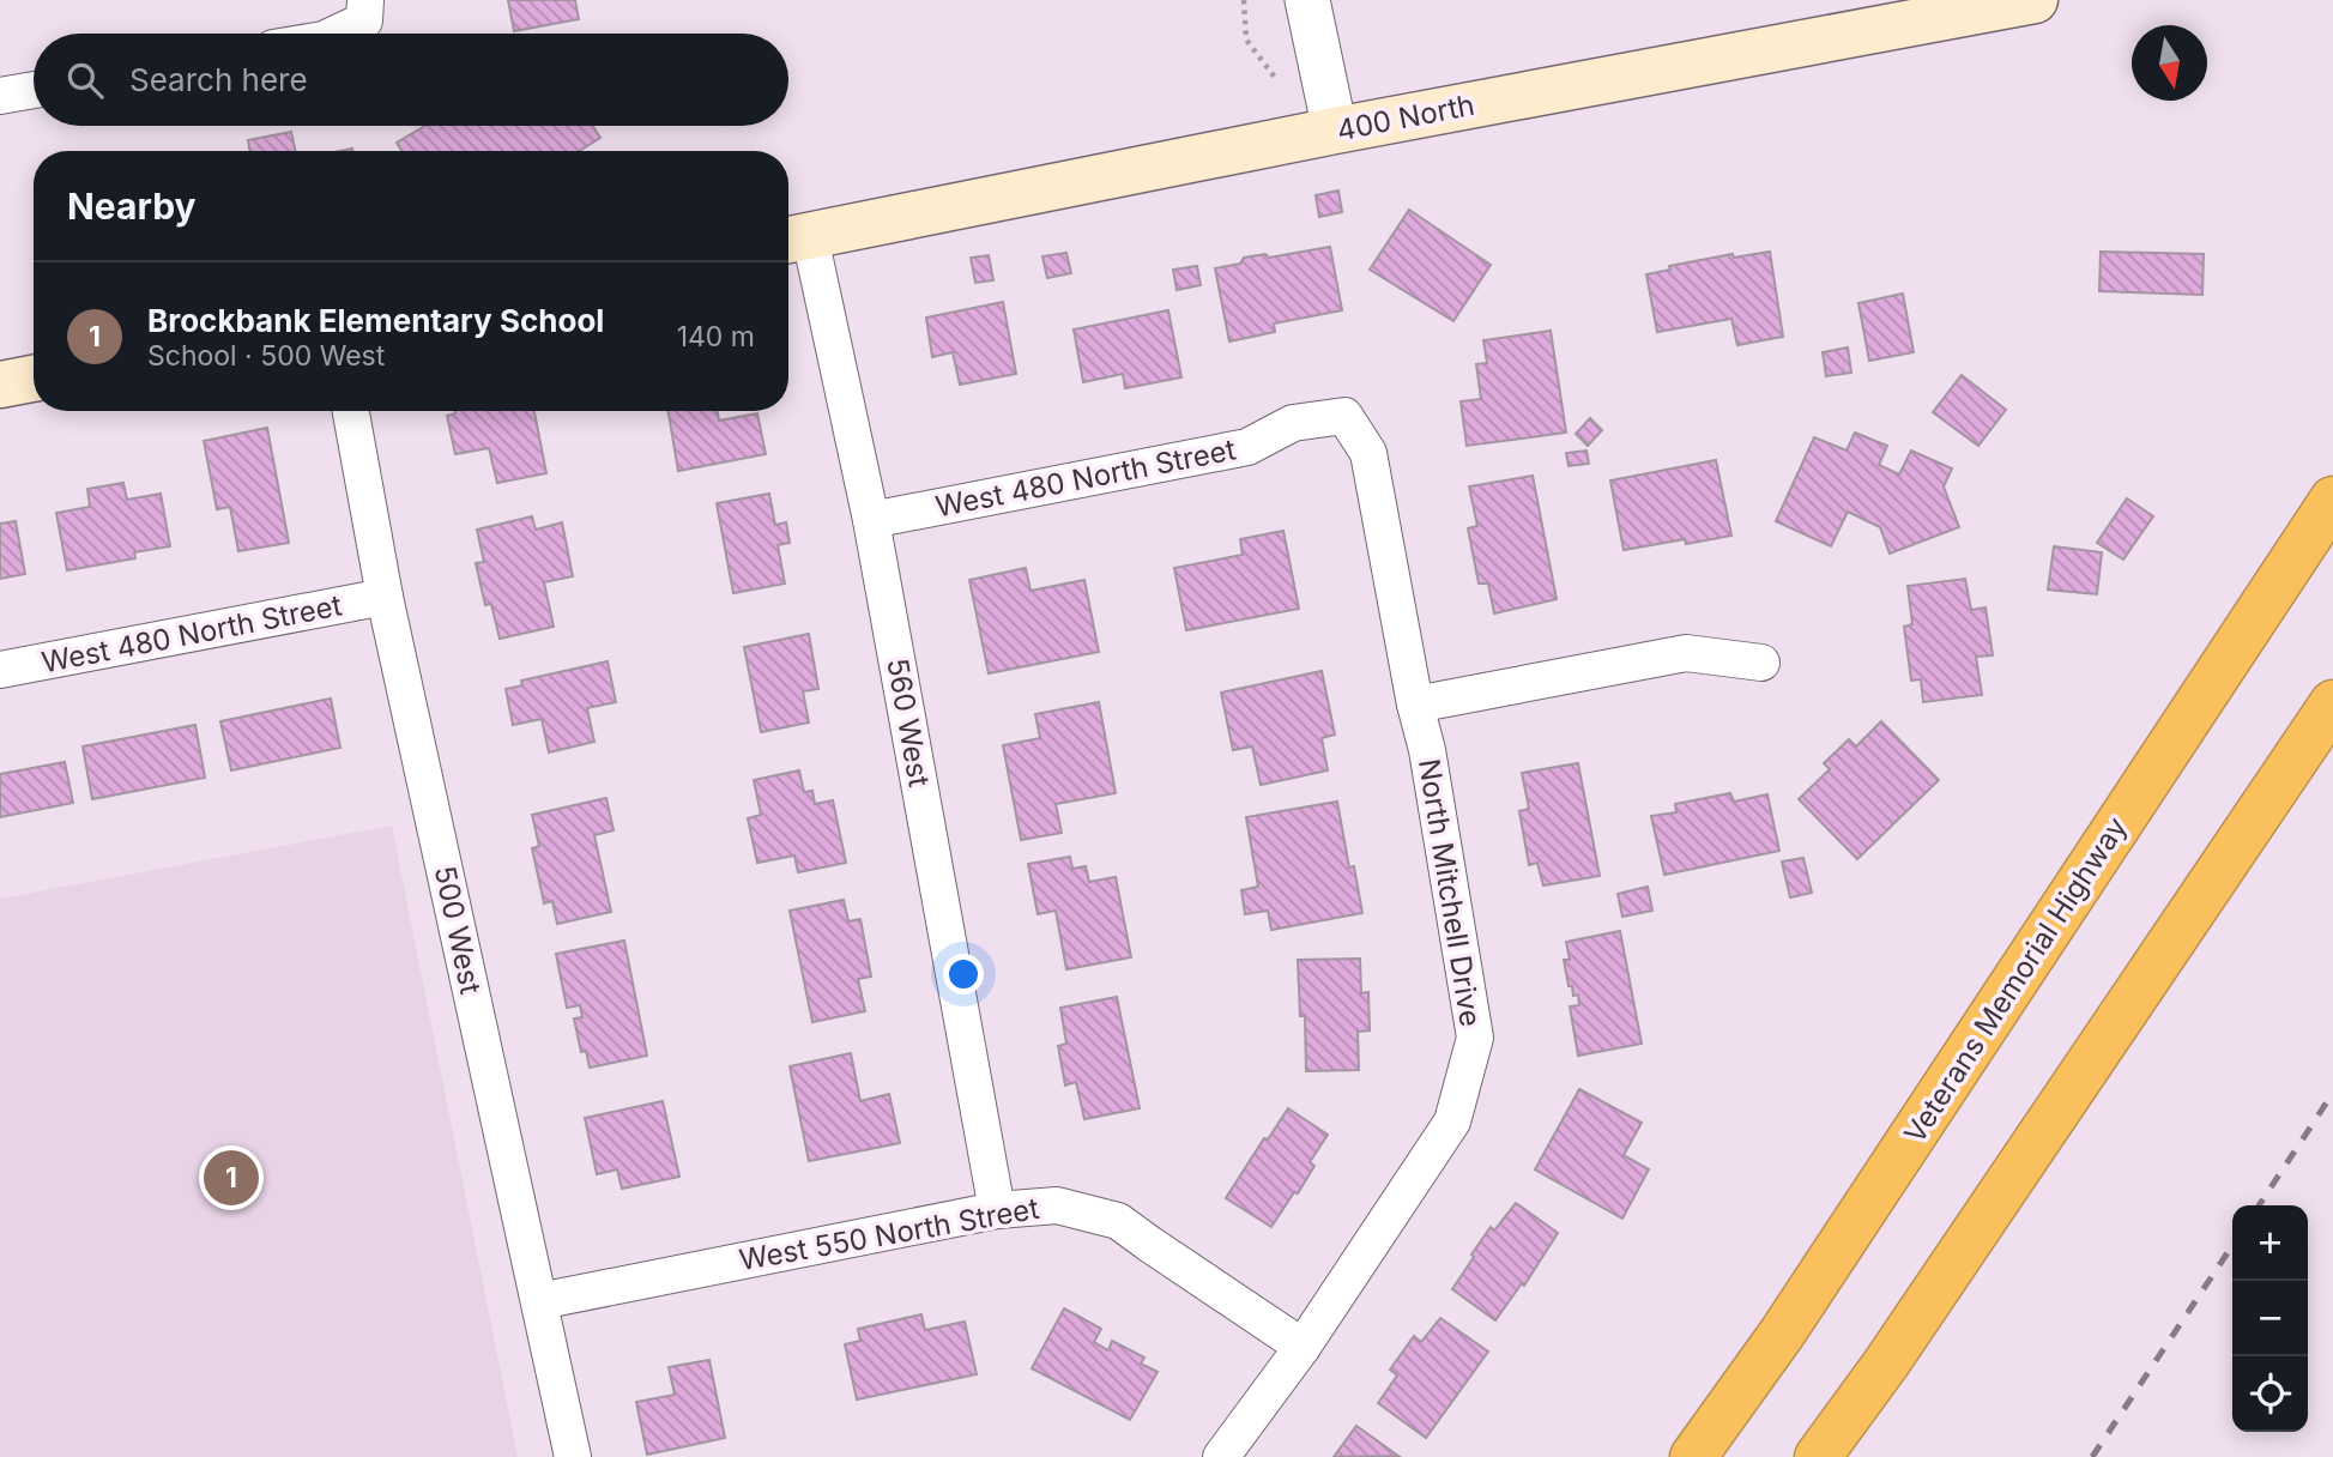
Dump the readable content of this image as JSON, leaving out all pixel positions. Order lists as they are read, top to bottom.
{
  "streets": {
    "highway": ["Veterans Memorial Highway"],
    "main road": ["400 North"],
    "street": [
      "West 480 North Street",
      "560 West",
      "North Mitchell Drive",
      "500 West",
      "West 550 North Street"
    ]
  },
  "crossings": [
    ["400 North", "560 West"],
    ["West 480 North Street", "560 West"],
    ["West 480 North Street", "North Mitchell Drive"],
    ["West 480 North Street", "500 West"],
    ["560 West", "West 550 North Street"],
    ["North Mitchell Drive", "West 550 North Street"],
    ["500 West", "West 550 North Street"]
  ],
  "north": "bottom",
  "page": {
    "search": "Search here",
    "heading": "Nearby",
    "list": [
      {
        "mark": "1",
        "name": "Brockbank Elementary School",
        "note": "School · 500 West",
        "value": "140 m"
      }
    ],
    "pins": "1",
    "map_buttons": ["+", "−"]
  }
}
